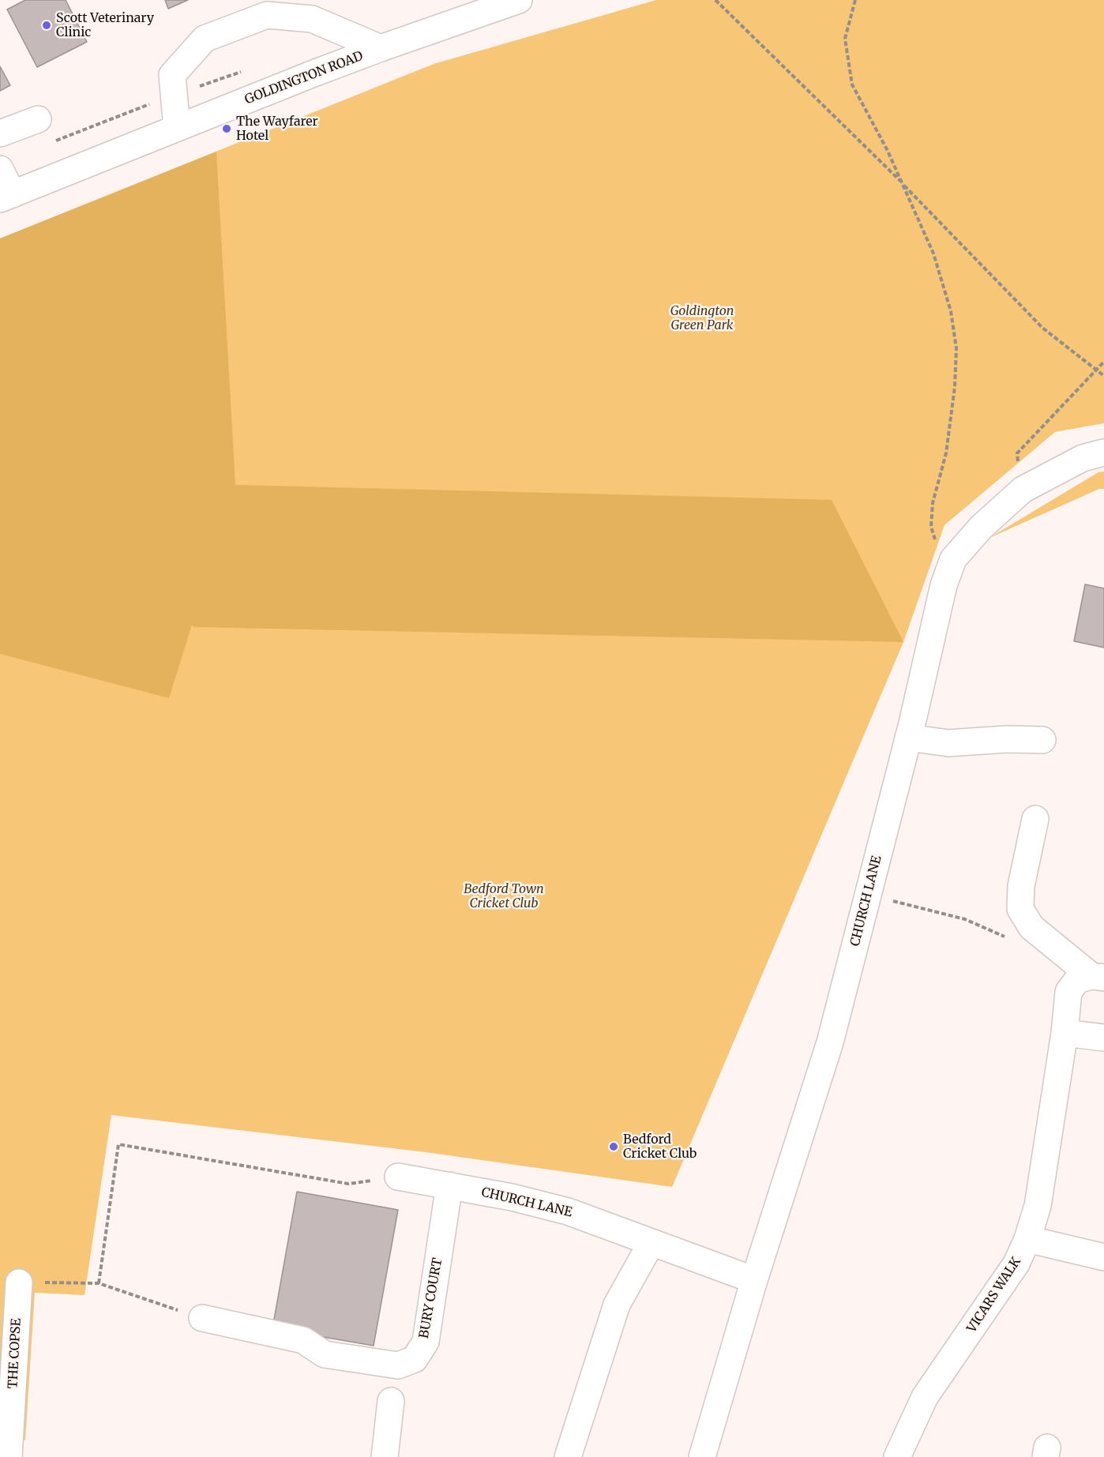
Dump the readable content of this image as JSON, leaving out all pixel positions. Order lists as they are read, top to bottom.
{
  "streets": {
    "street": [
      "GOLDINGTON ROAD",
      "CHURCH LANE",
      "VICARS WALK",
      "BURY COURT",
      "THE COPSE"
    ]
  },
  "crossings": [
    ["CHURCH LANE", "BURY COURT"]
  ],
  "parks": ["Goldington Green Park", "Bedford Town Cricket Club"],
  "places": ["Scott Veterinary Clinic", "The Wayfarer Hotel", "Bedford Cricket Club"]
}
